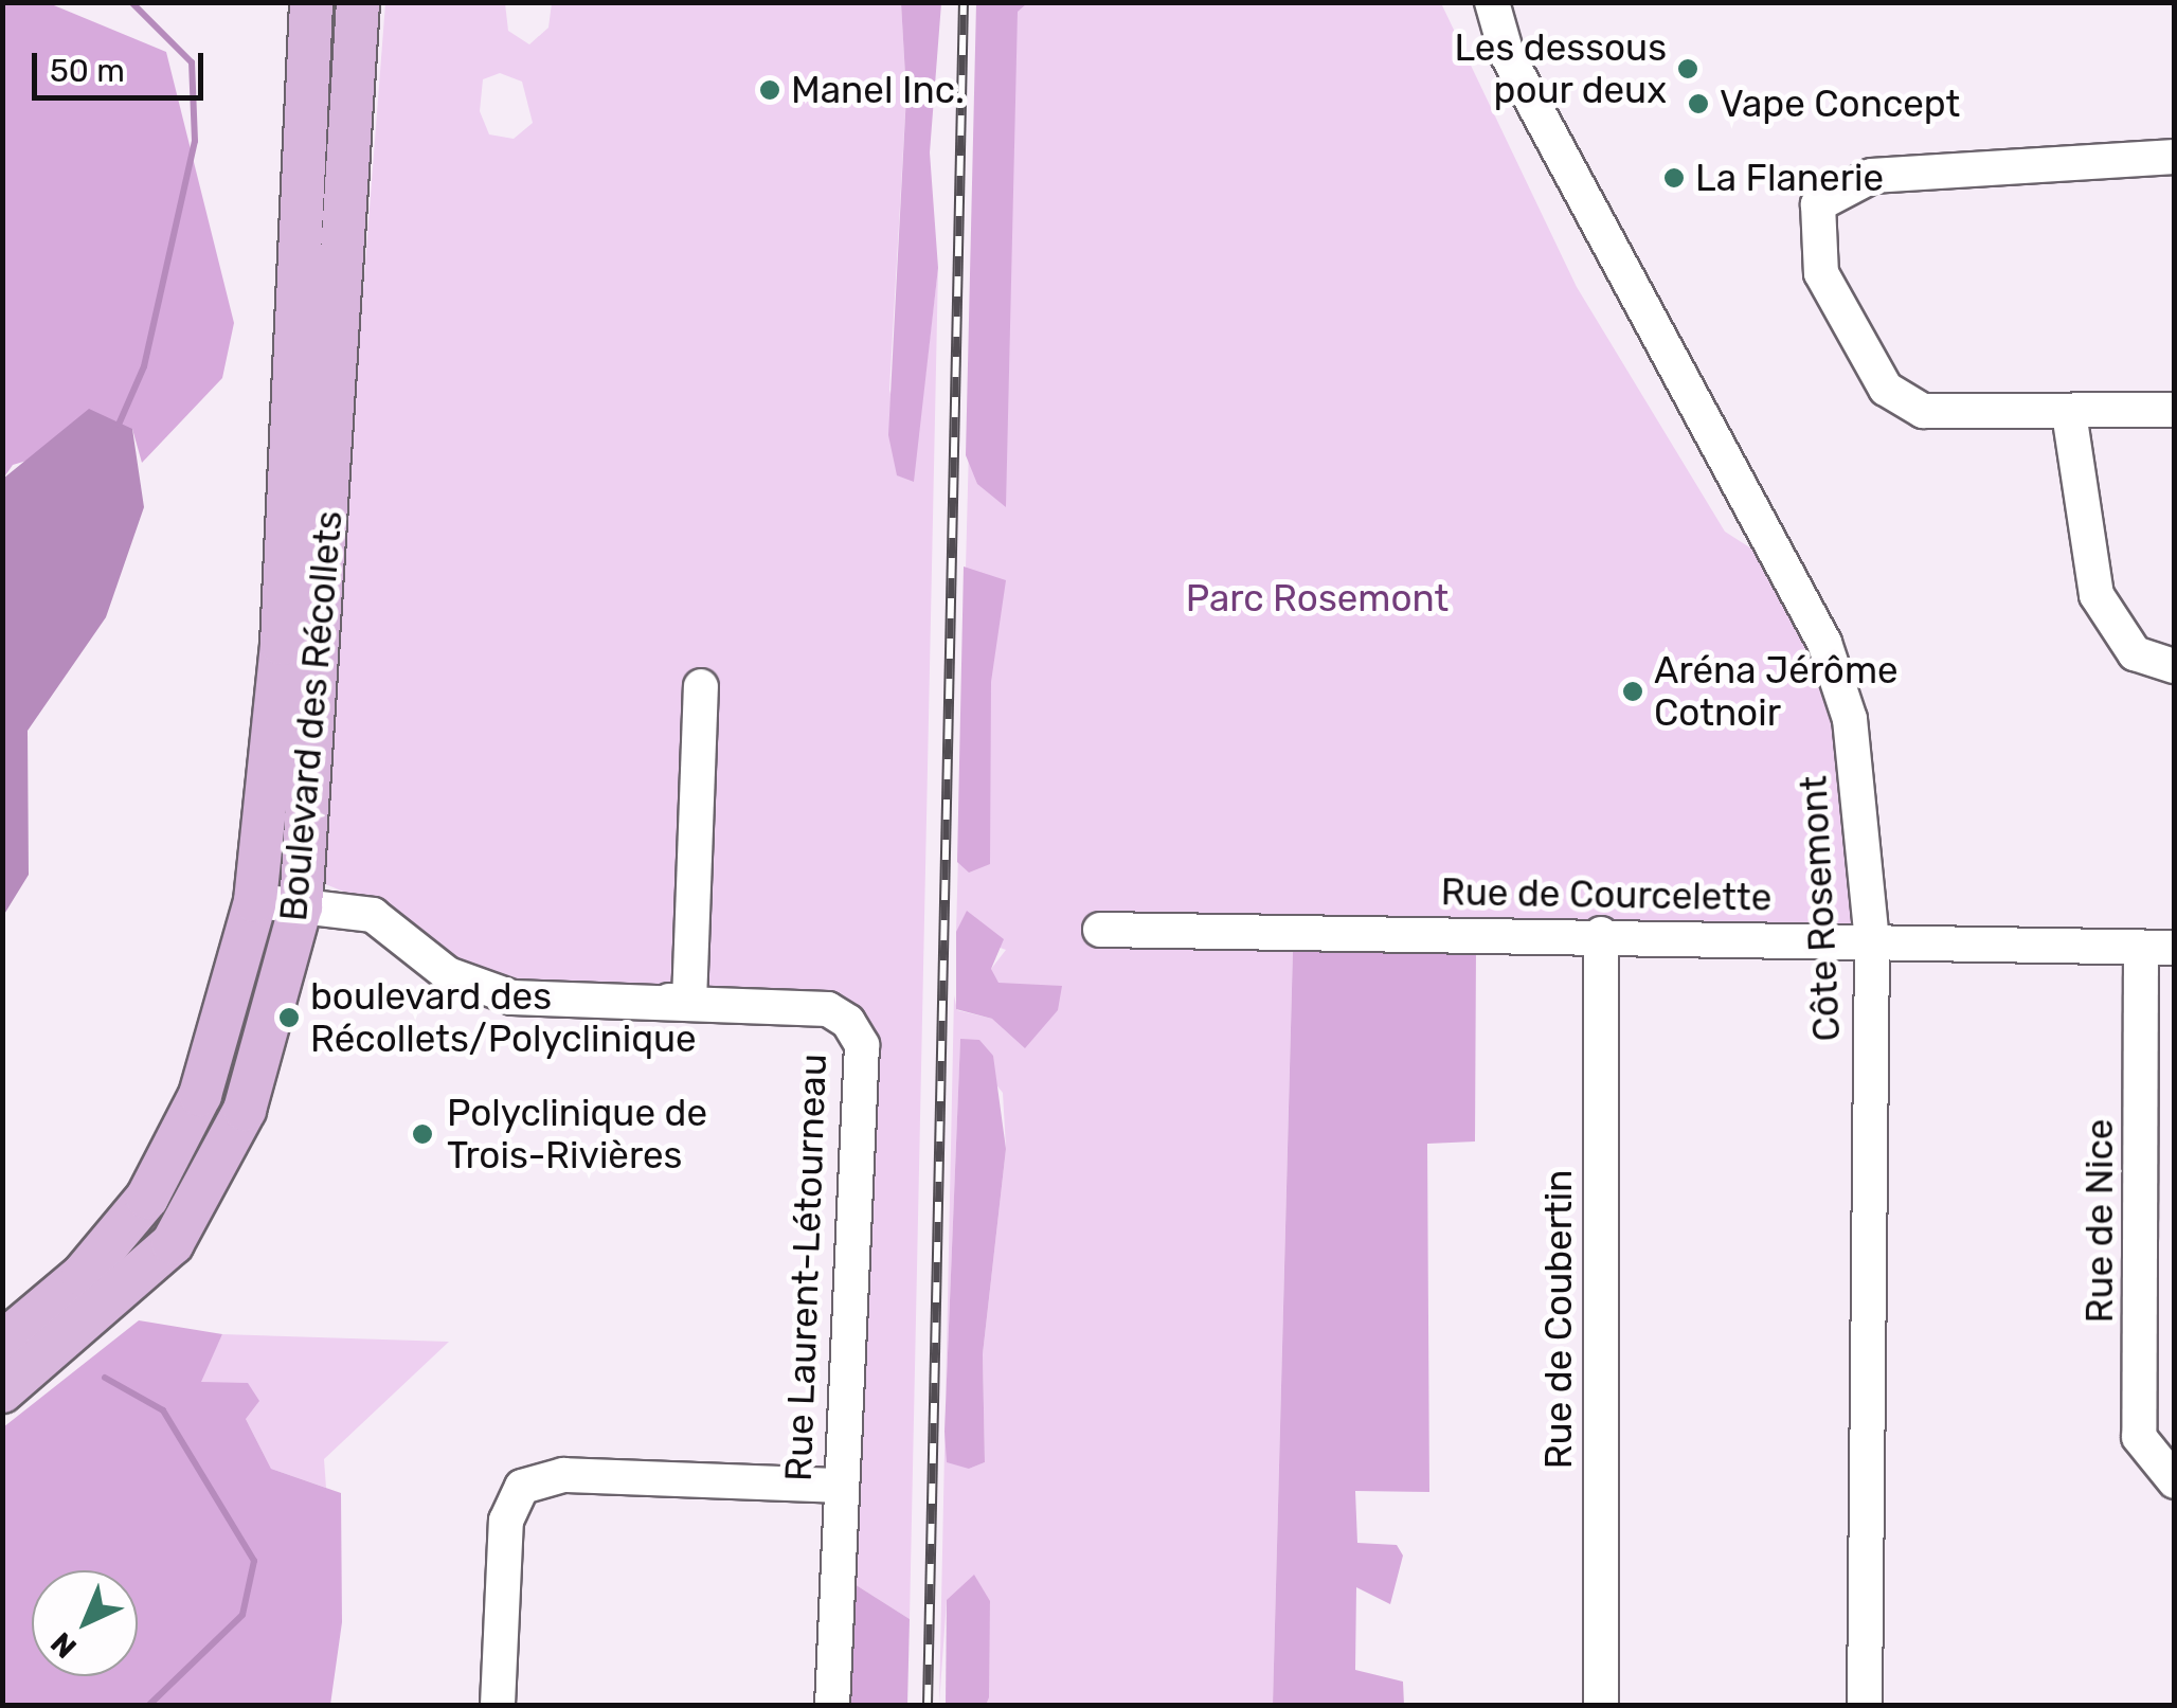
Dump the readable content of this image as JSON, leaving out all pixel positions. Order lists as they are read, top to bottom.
{
  "streets": {
    "main road": ["Boulevard des Récollets"],
    "street": [
      "Rue de Courcelette",
      "Côte Rosemont",
      "Rue de Nice",
      "Rue Laurent-Létourneau",
      "Rue de Coubertin"
    ]
  },
  "crossings": [
    ["Boulevard des Récollets", "Rue Laurent-Létourneau"],
    ["Rue de Courcelette", "Côte Rosemont"],
    ["Rue de Courcelette", "Rue de Nice"],
    ["Rue de Courcelette", "Rue de Coubertin"]
  ],
  "parks": ["Parc Rosemont"],
  "places": [
    "Les dessous pour deux",
    "Manel Inc.",
    "Vape Concept",
    "La Flanerie",
    "Aréna Jérôme Cotnoir",
    "boulevard des Récollets/Polyclinique",
    "Polyclinique de Trois-Rivières"
  ],
  "scale_bar": "50 m",
  "north": "bottom left"
}
